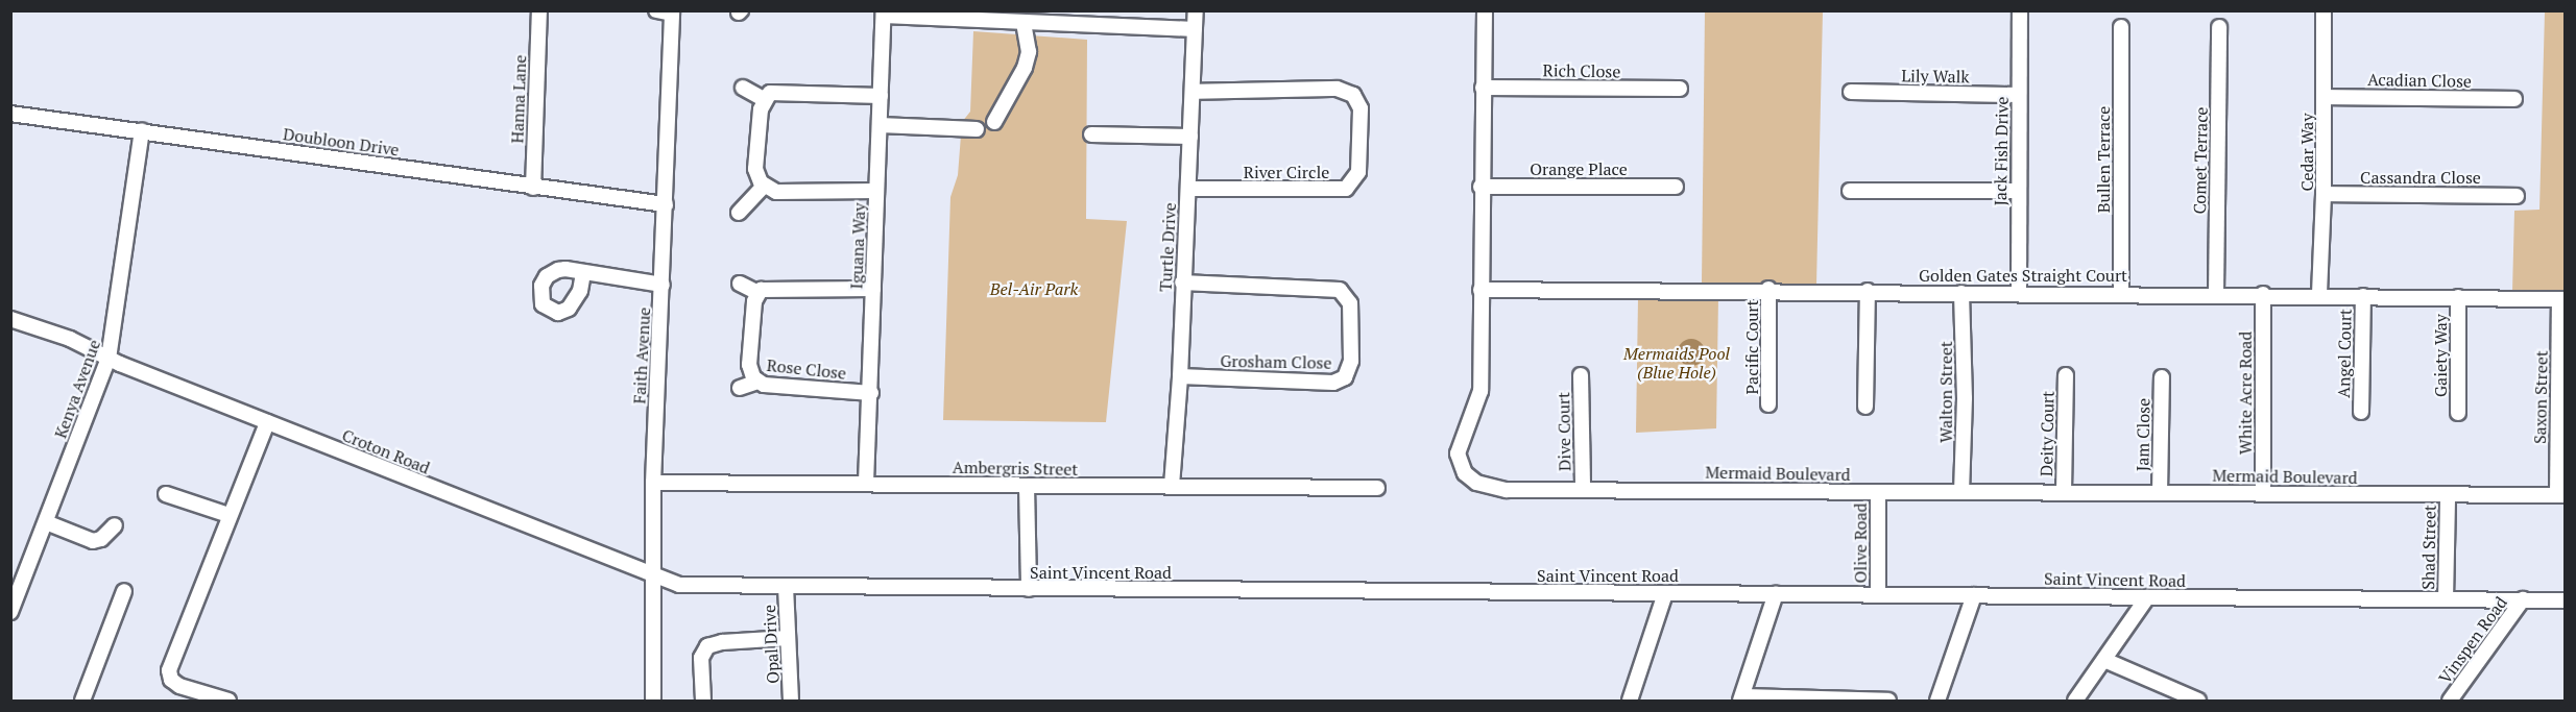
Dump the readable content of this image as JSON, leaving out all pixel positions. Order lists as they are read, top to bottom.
{
  "streets": {
    "street": [
      "Rich Close",
      "Lily Walk",
      "Acadian Close",
      "Hanna Lane",
      "Doubloon Drive",
      "Jack Fish Drive",
      "Cedar Way",
      "Bullen Terrace",
      "Comet Terrace",
      "Orange Place",
      "River Circle",
      "Cassandra Close",
      "Iguana Way",
      "Turtle Drive",
      "Golden Gates Straight Court",
      "Pacific Court",
      "Angel Court",
      "Faith Avenue",
      "Gaiety Way",
      "Grosham Close",
      "Rose Close",
      "Kenya Avenue",
      "Walton Street",
      "White Acre Road",
      "Saxon Street",
      "Dive Court",
      "Deity Court",
      "Jam Close",
      "Croton Road",
      "Ambergris Street",
      "Mermaid Boulevard",
      "Olive Road",
      "Shad Street",
      "Saint Vincent Road",
      "Vinspen Road",
      "Opal Drive"
    ]
  },
  "crossings": [
    ["Rich Close", "Mermaid Boulevard"],
    ["Lily Walk", "Jack Fish Drive"],
    ["Acadian Close", "Cedar Way"],
    ["Hanna Lane", "Doubloon Drive"],
    ["Doubloon Drive", "Faith Avenue"],
    ["Doubloon Drive", "Kenya Avenue"],
    ["Jack Fish Drive", "Golden Gates Straight Court"],
    ["Cedar Way", "Cassandra Close"],
    ["Cedar Way", "Golden Gates Straight Court"],
    ["Bullen Terrace", "Golden Gates Straight Court"],
    ["Comet Terrace", "Golden Gates Straight Court"],
    ["Orange Place", "Mermaid Boulevard"],
    ["River Circle", "Turtle Drive"],
    ["Iguana Way", "Rose Close"],
    ["Iguana Way", "Ambergris Street"],
    ["Turtle Drive", "Grosham Close"],
    ["Turtle Drive", "Ambergris Street"],
    ["Golden Gates Straight Court", "Pacific Court"],
    ["Golden Gates Straight Court", "Angel Court"],
    ["Golden Gates Straight Court", "Gaiety Way"],
    ["Golden Gates Straight Court", "Walton Street"],
    ["Golden Gates Straight Court", "White Acre Road"],
    ["Golden Gates Straight Court", "Saxon Street"],
    ["Golden Gates Straight Court", "Mermaid Boulevard"],
    ["Faith Avenue", "Croton Road"],
    ["Faith Avenue", "Ambergris Street"],
    ["Faith Avenue", "Saint Vincent Road"],
    ["Kenya Avenue", "Croton Road"],
    ["Walton Street", "Mermaid Boulevard"],
    ["White Acre Road", "Mermaid Boulevard"],
    ["Saxon Street", "Mermaid Boulevard"],
    ["Dive Court", "Mermaid Boulevard"],
    ["Deity Court", "Mermaid Boulevard"],
    ["Jam Close", "Mermaid Boulevard"],
    ["Croton Road", "Saint Vincent Road"],
    ["Mermaid Boulevard", "Olive Road"],
    ["Mermaid Boulevard", "Shad Street"],
    ["Olive Road", "Saint Vincent Road"],
    ["Shad Street", "Saint Vincent Road"],
    ["Saint Vincent Road", "Vinspen Road"],
    ["Saint Vincent Road", "Opal Drive"]
  ],
  "parks": ["Bel-Air Park", "Mermaids Pool (Blue Hole)"]
}
